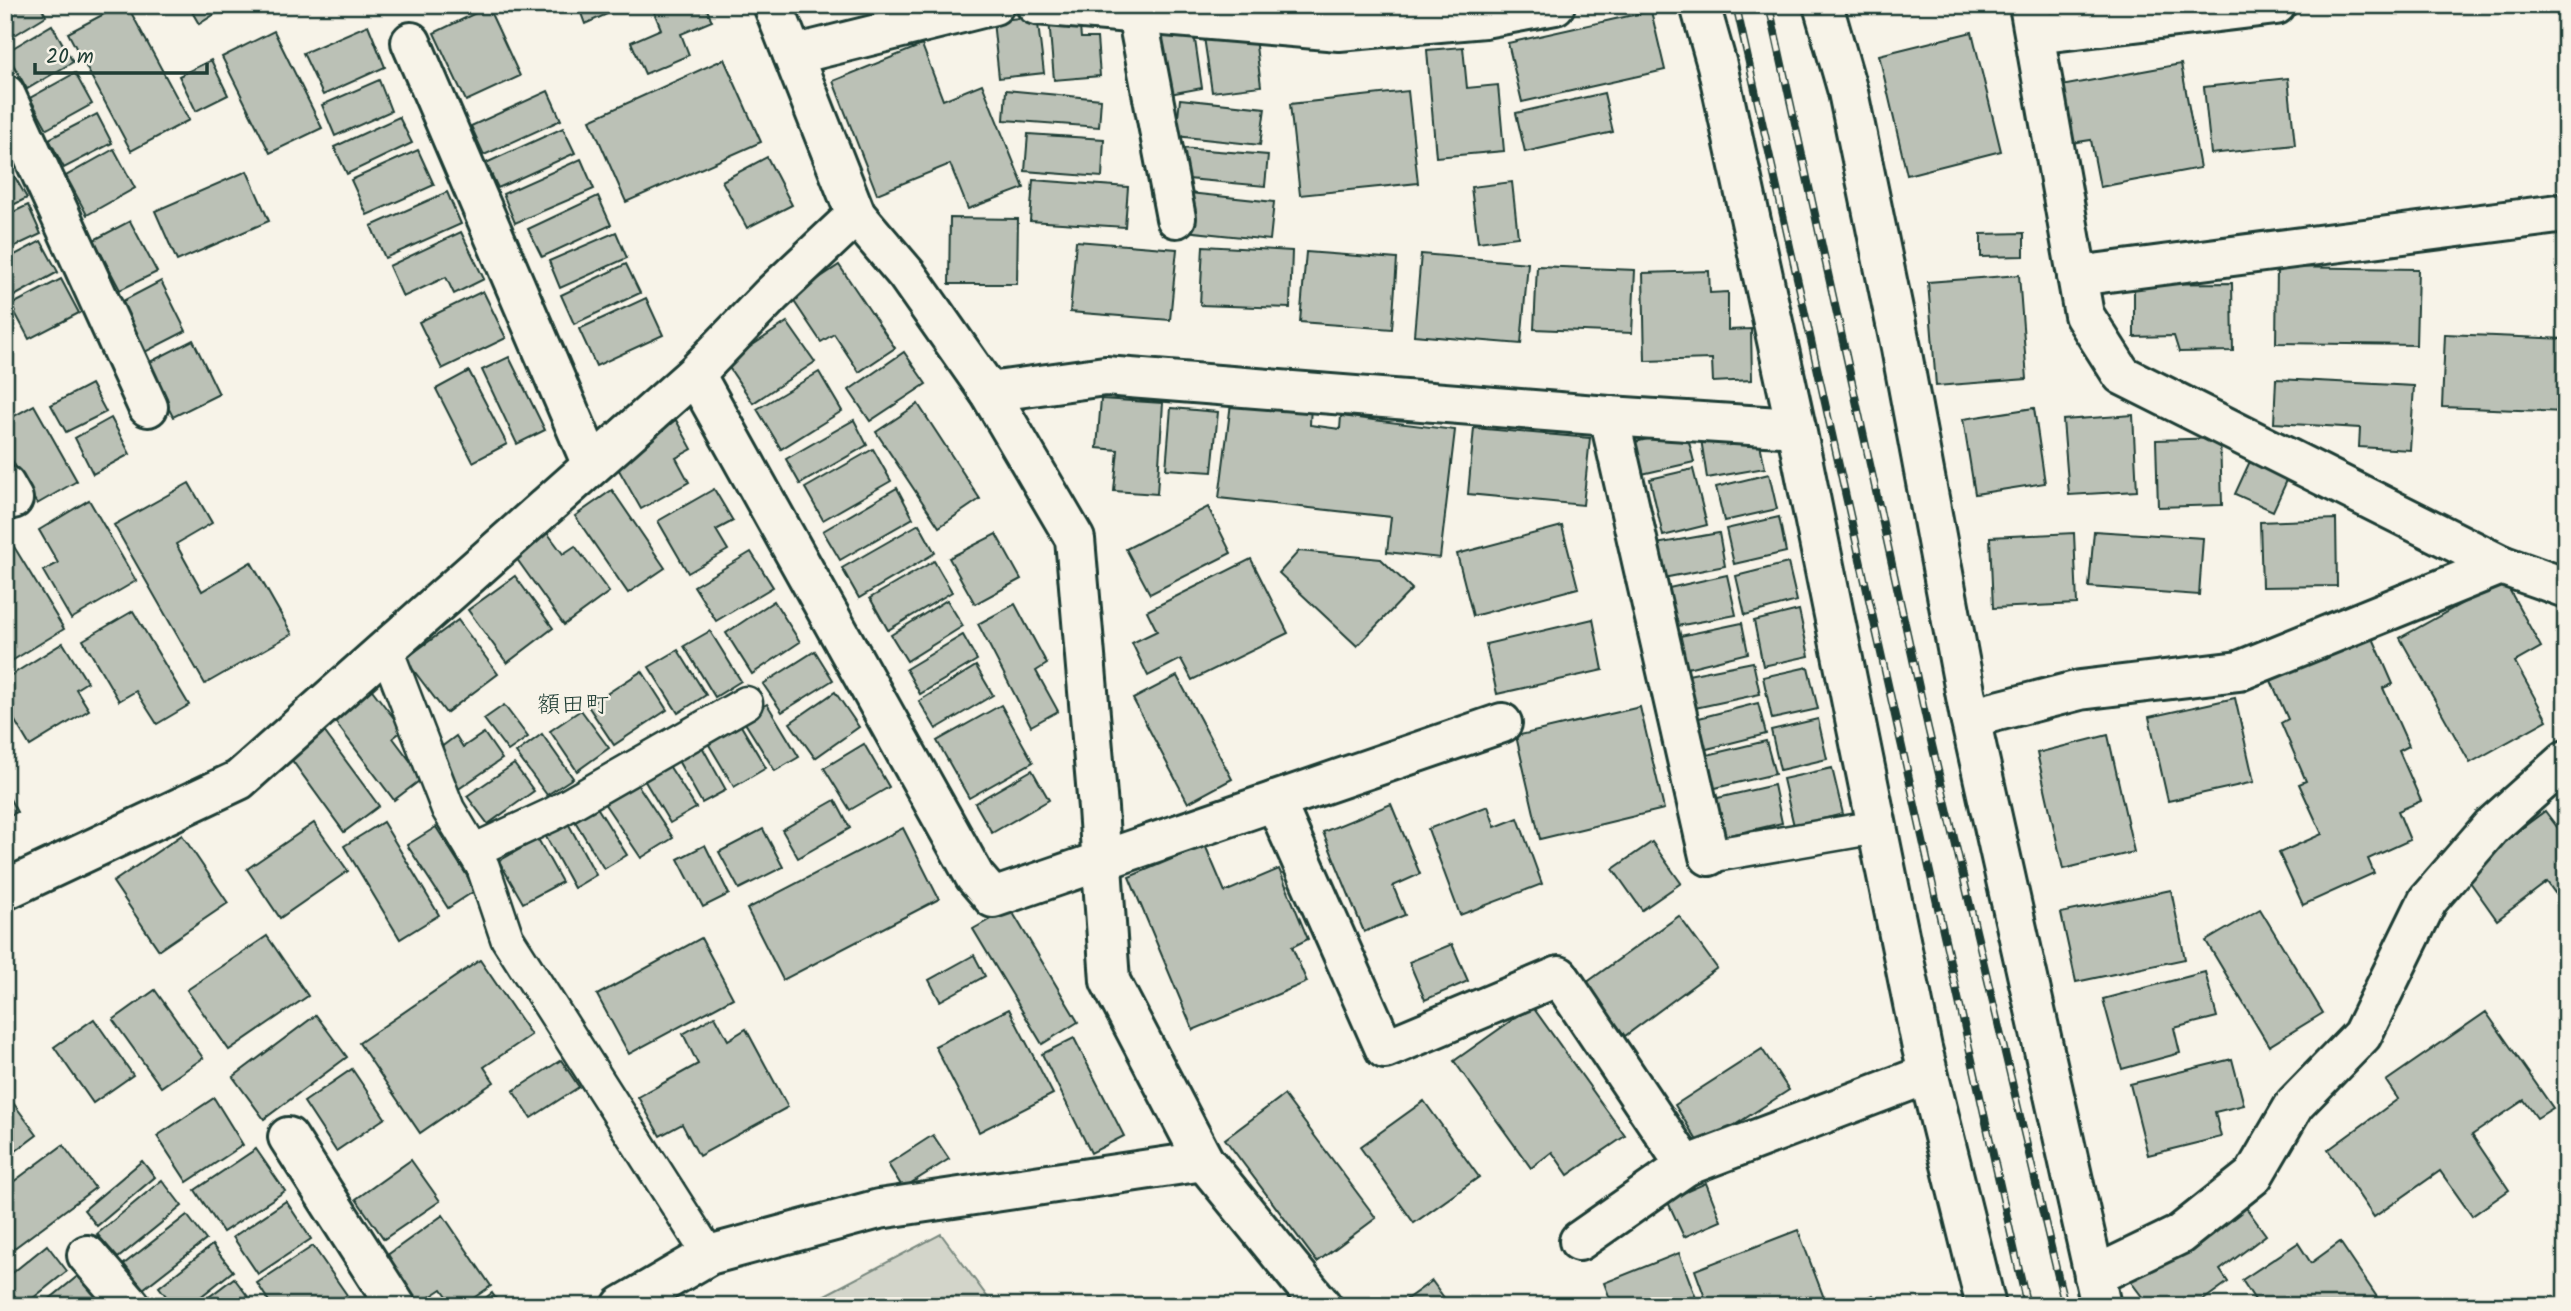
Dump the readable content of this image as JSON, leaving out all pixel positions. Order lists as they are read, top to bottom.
{
  "districts": ["額田町"],
  "scale_bar": "20 m"
}
